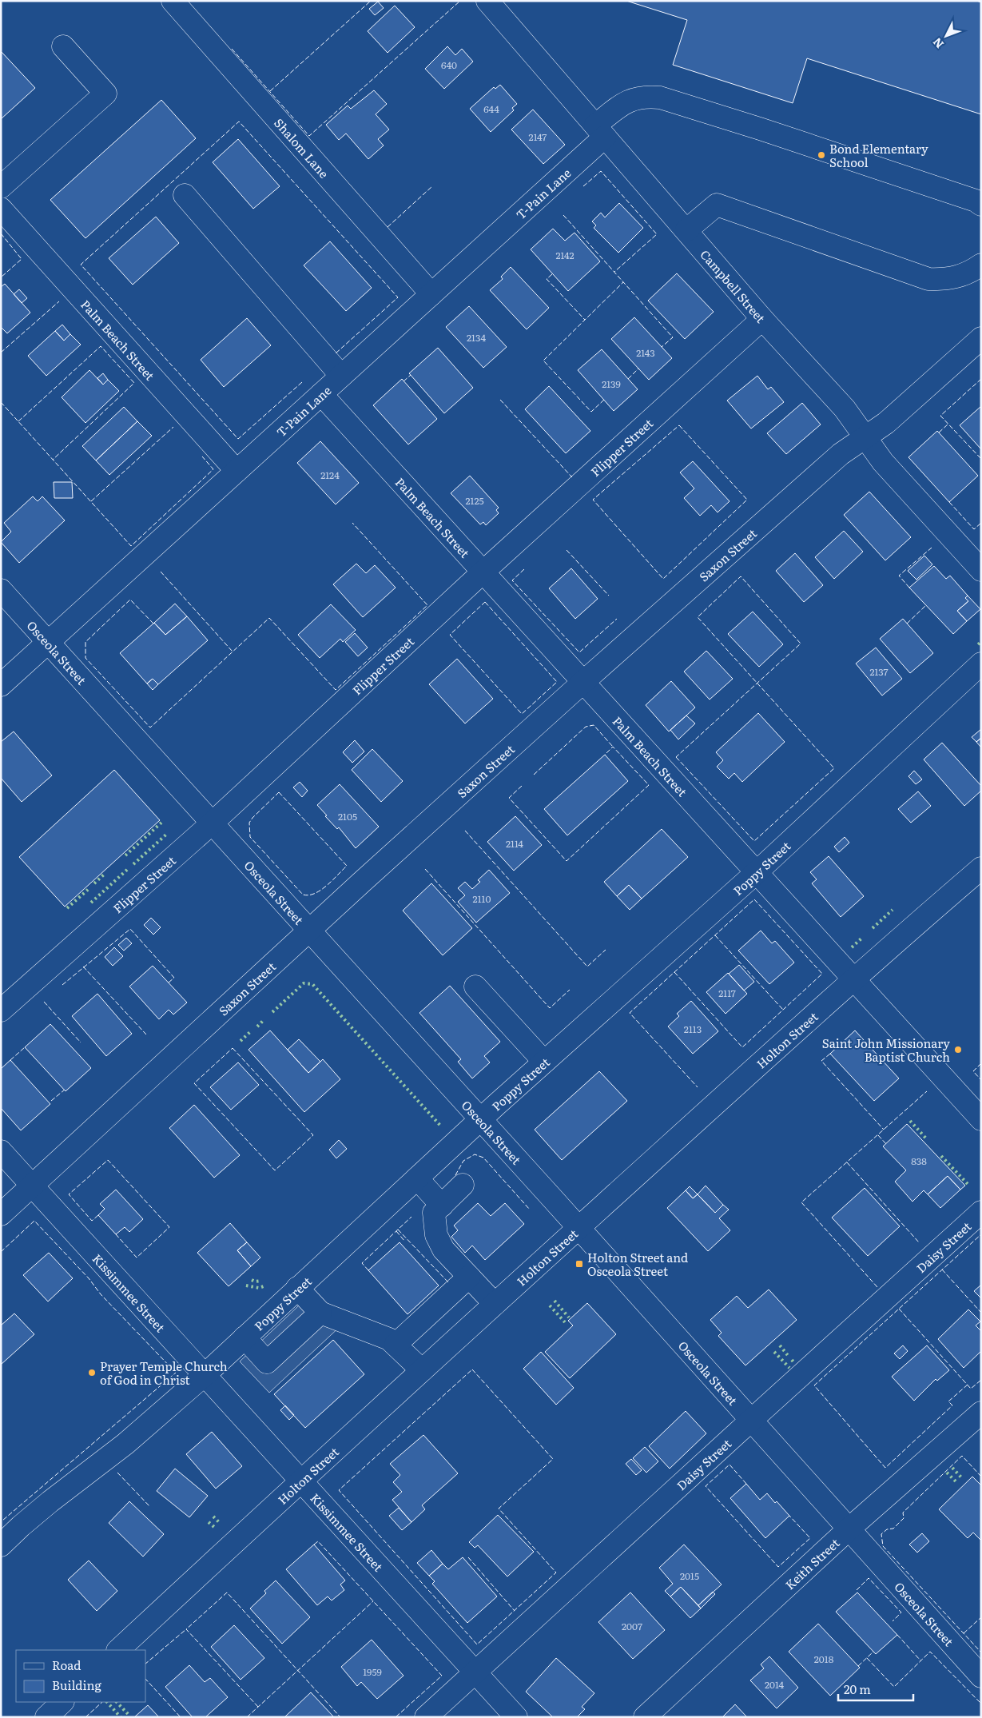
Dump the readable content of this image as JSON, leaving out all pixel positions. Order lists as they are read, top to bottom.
{
  "streets": {
    "street": [
      "Shalom Lane",
      "T-Pain Lane",
      "Campbell Street",
      "Palm Beach Street",
      "Flipper Street",
      "Saxon Street",
      "Osceola Street",
      "Poppy Street",
      "Holton Street",
      "Daisy Street",
      "Kissimmee Street",
      "Keith Street"
    ]
  },
  "crossings": [
    ["Shalom Lane", "T-Pain Lane"],
    ["T-Pain Lane", "Campbell Street"],
    ["T-Pain Lane", "Palm Beach Street"],
    ["T-Pain Lane", "Osceola Street"],
    ["Campbell Street", "Flipper Street"],
    ["Campbell Street", "Saxon Street"],
    ["Palm Beach Street", "Flipper Street"],
    ["Palm Beach Street", "Saxon Street"],
    ["Palm Beach Street", "Poppy Street"],
    ["Palm Beach Street", "Holton Street"],
    ["Flipper Street", "Osceola Street"],
    ["Saxon Street", "Osceola Street"],
    ["Saxon Street", "Kissimmee Street"],
    ["Osceola Street", "Poppy Street"],
    ["Osceola Street", "Holton Street"],
    ["Osceola Street", "Daisy Street"],
    ["Osceola Street", "Keith Street"],
    ["Poppy Street", "Kissimmee Street"],
    ["Holton Street", "Kissimmee Street"],
    ["Daisy Street", "Kissimmee Street"]
  ],
  "places": {
    "other": ["Bond Elementary School", "Saint John Missionary Baptist Church", "Prayer Temple Church of God in Christ"],
    "transit": ["Holton Street and Osceola Street"]
  },
  "house_numbers": [
    "640",
    "644",
    "2147",
    "2142",
    "2134",
    "2143",
    "2139",
    "2124",
    "2125",
    "2137",
    "2105",
    "2114",
    "2110",
    "2117",
    "2113",
    "838",
    "2015",
    "2007",
    "2018",
    "1959",
    "2014"
  ],
  "legend": ["Road", "Building"],
  "scale_bar": "20 m",
  "north": "bottom left"
}
